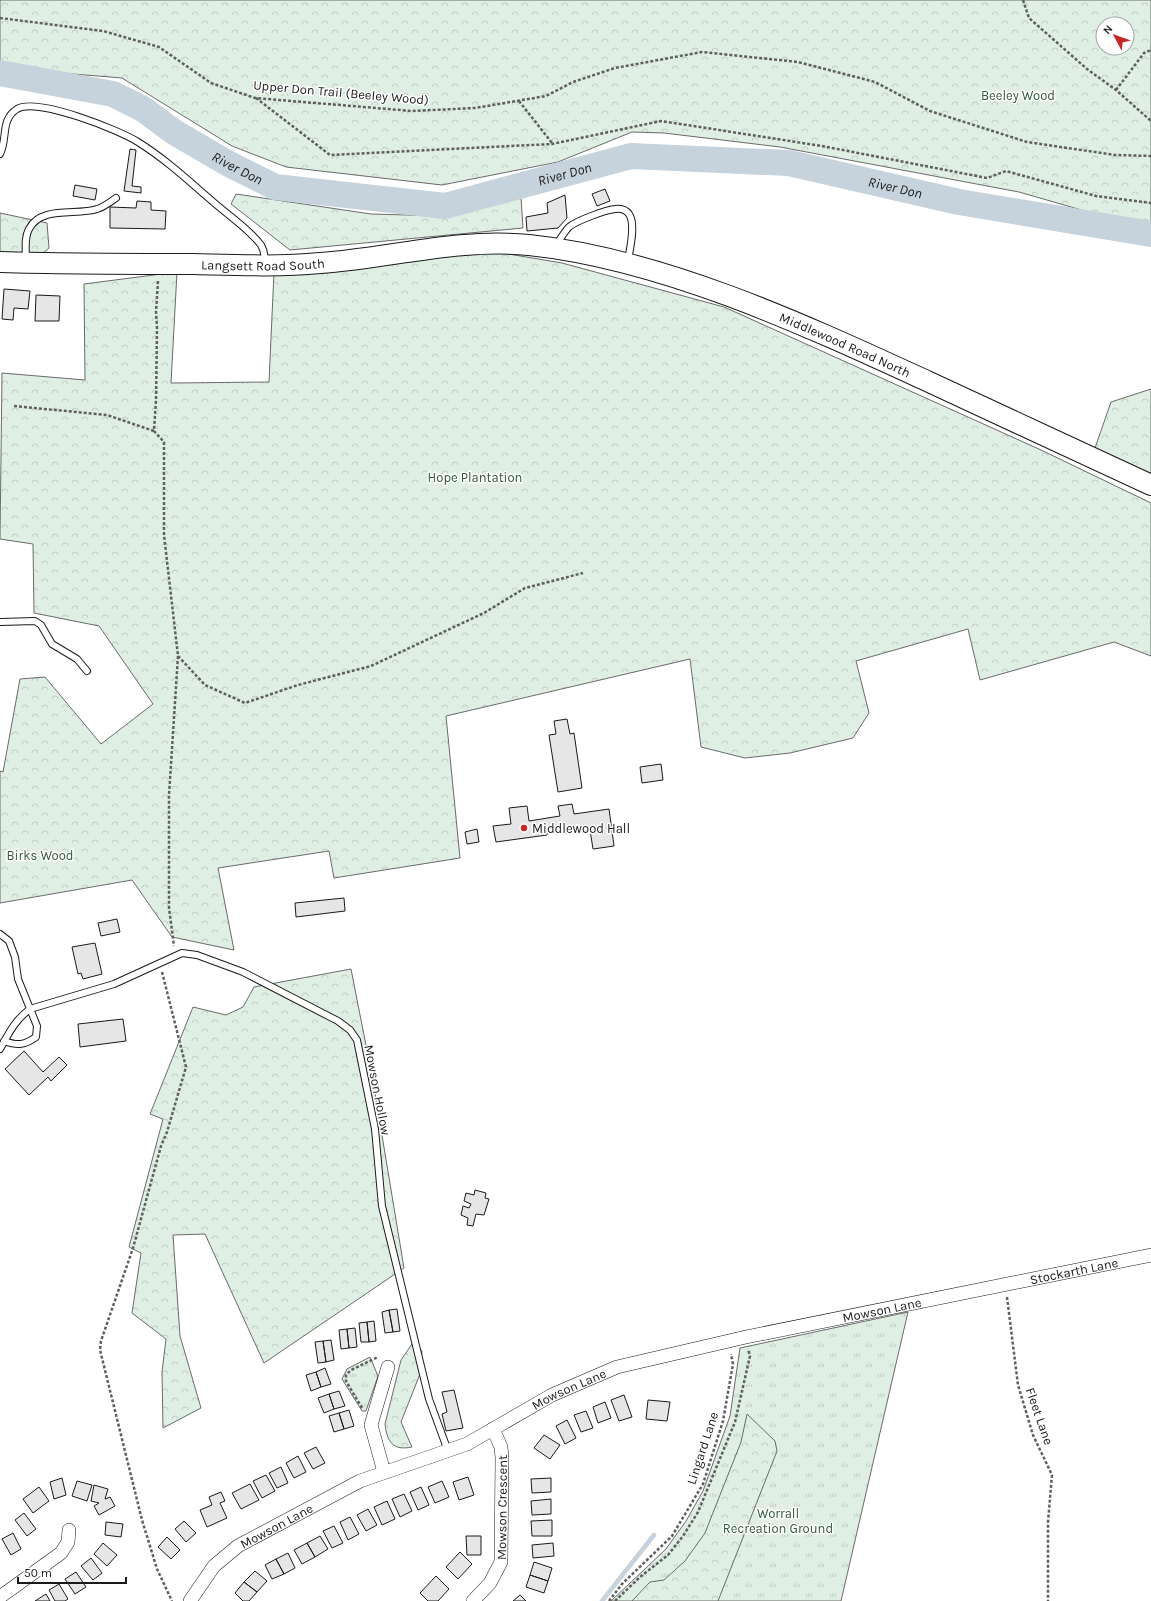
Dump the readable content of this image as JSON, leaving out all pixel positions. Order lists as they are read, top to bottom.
{
  "streets": {
    "main road": ["Langsett Road South", "Middlewood Road North"],
    "street": ["Stockarth Lane", "Mowson Lane", "Mowson Crescent"],
    "lane": ["Mowson Hollow"],
    "path": ["Upper Don Trail (Beeley Wood)", "Fleet Lane", "Lingard Lane"]
  },
  "crossings": [
    ["Langsett Road South", "Middlewood Road North"],
    ["Mowson Hollow", "Mowson Lane"],
    ["Stockarth Lane", "Mowson Lane"],
    ["Stockarth Lane", "Fleet Lane"],
    ["Mowson Lane", "Fleet Lane"],
    ["Mowson Lane", "Lingard Lane"],
    ["Mowson Lane", "Mowson Crescent"]
  ],
  "water": ["River Don"],
  "parks": [
    "Beeley Wood",
    "Hope Plantation",
    "Birks Wood",
    "Worrall Recreation Ground"
  ],
  "places": ["Middlewood Hall"],
  "scale_bar": "50 m",
  "north": "top left"
}
